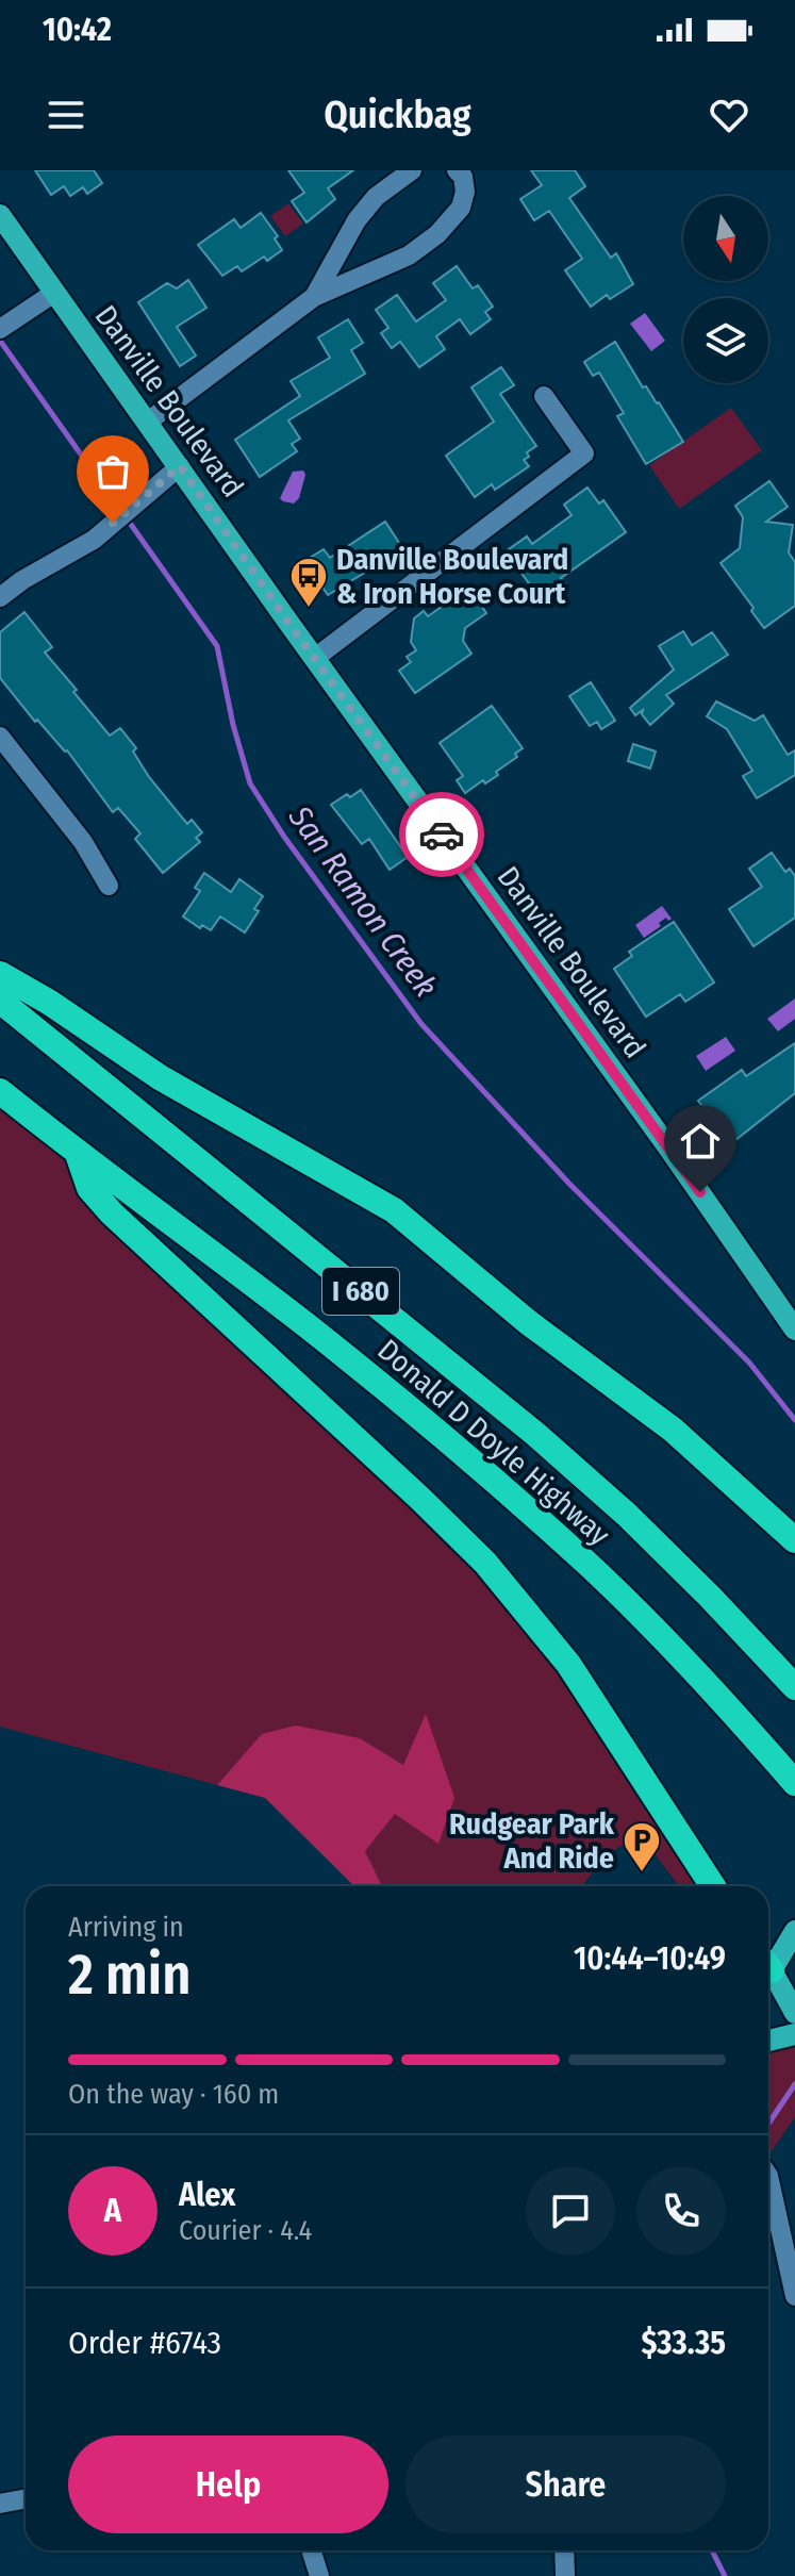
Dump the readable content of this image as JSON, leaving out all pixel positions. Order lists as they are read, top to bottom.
{
  "streets": {
    "highway": ["I 680", "Donald D Doyle Highway"],
    "main road": ["Danville Boulevard"]
  },
  "water": ["San Ramon Creek"],
  "places": {
    "bus stop": ["Danville Boulevard & Iron Horse Court"],
    "parking": ["Rudgear Park And Ride"]
  },
  "north": "bottom",
  "page": {
    "status": "10:42",
    "header": "Quickbag",
    "heading": ["2 min", "Arriving in", "10:44–10:49"],
    "panel": [
      "Alex",
      "Courier · 4.4",
      "Order #6743",
      "$33.35"
    ],
    "bar": "On the way · 160 m",
    "round": "A",
    "buttons": ["Help", "Share"]
  }
}
